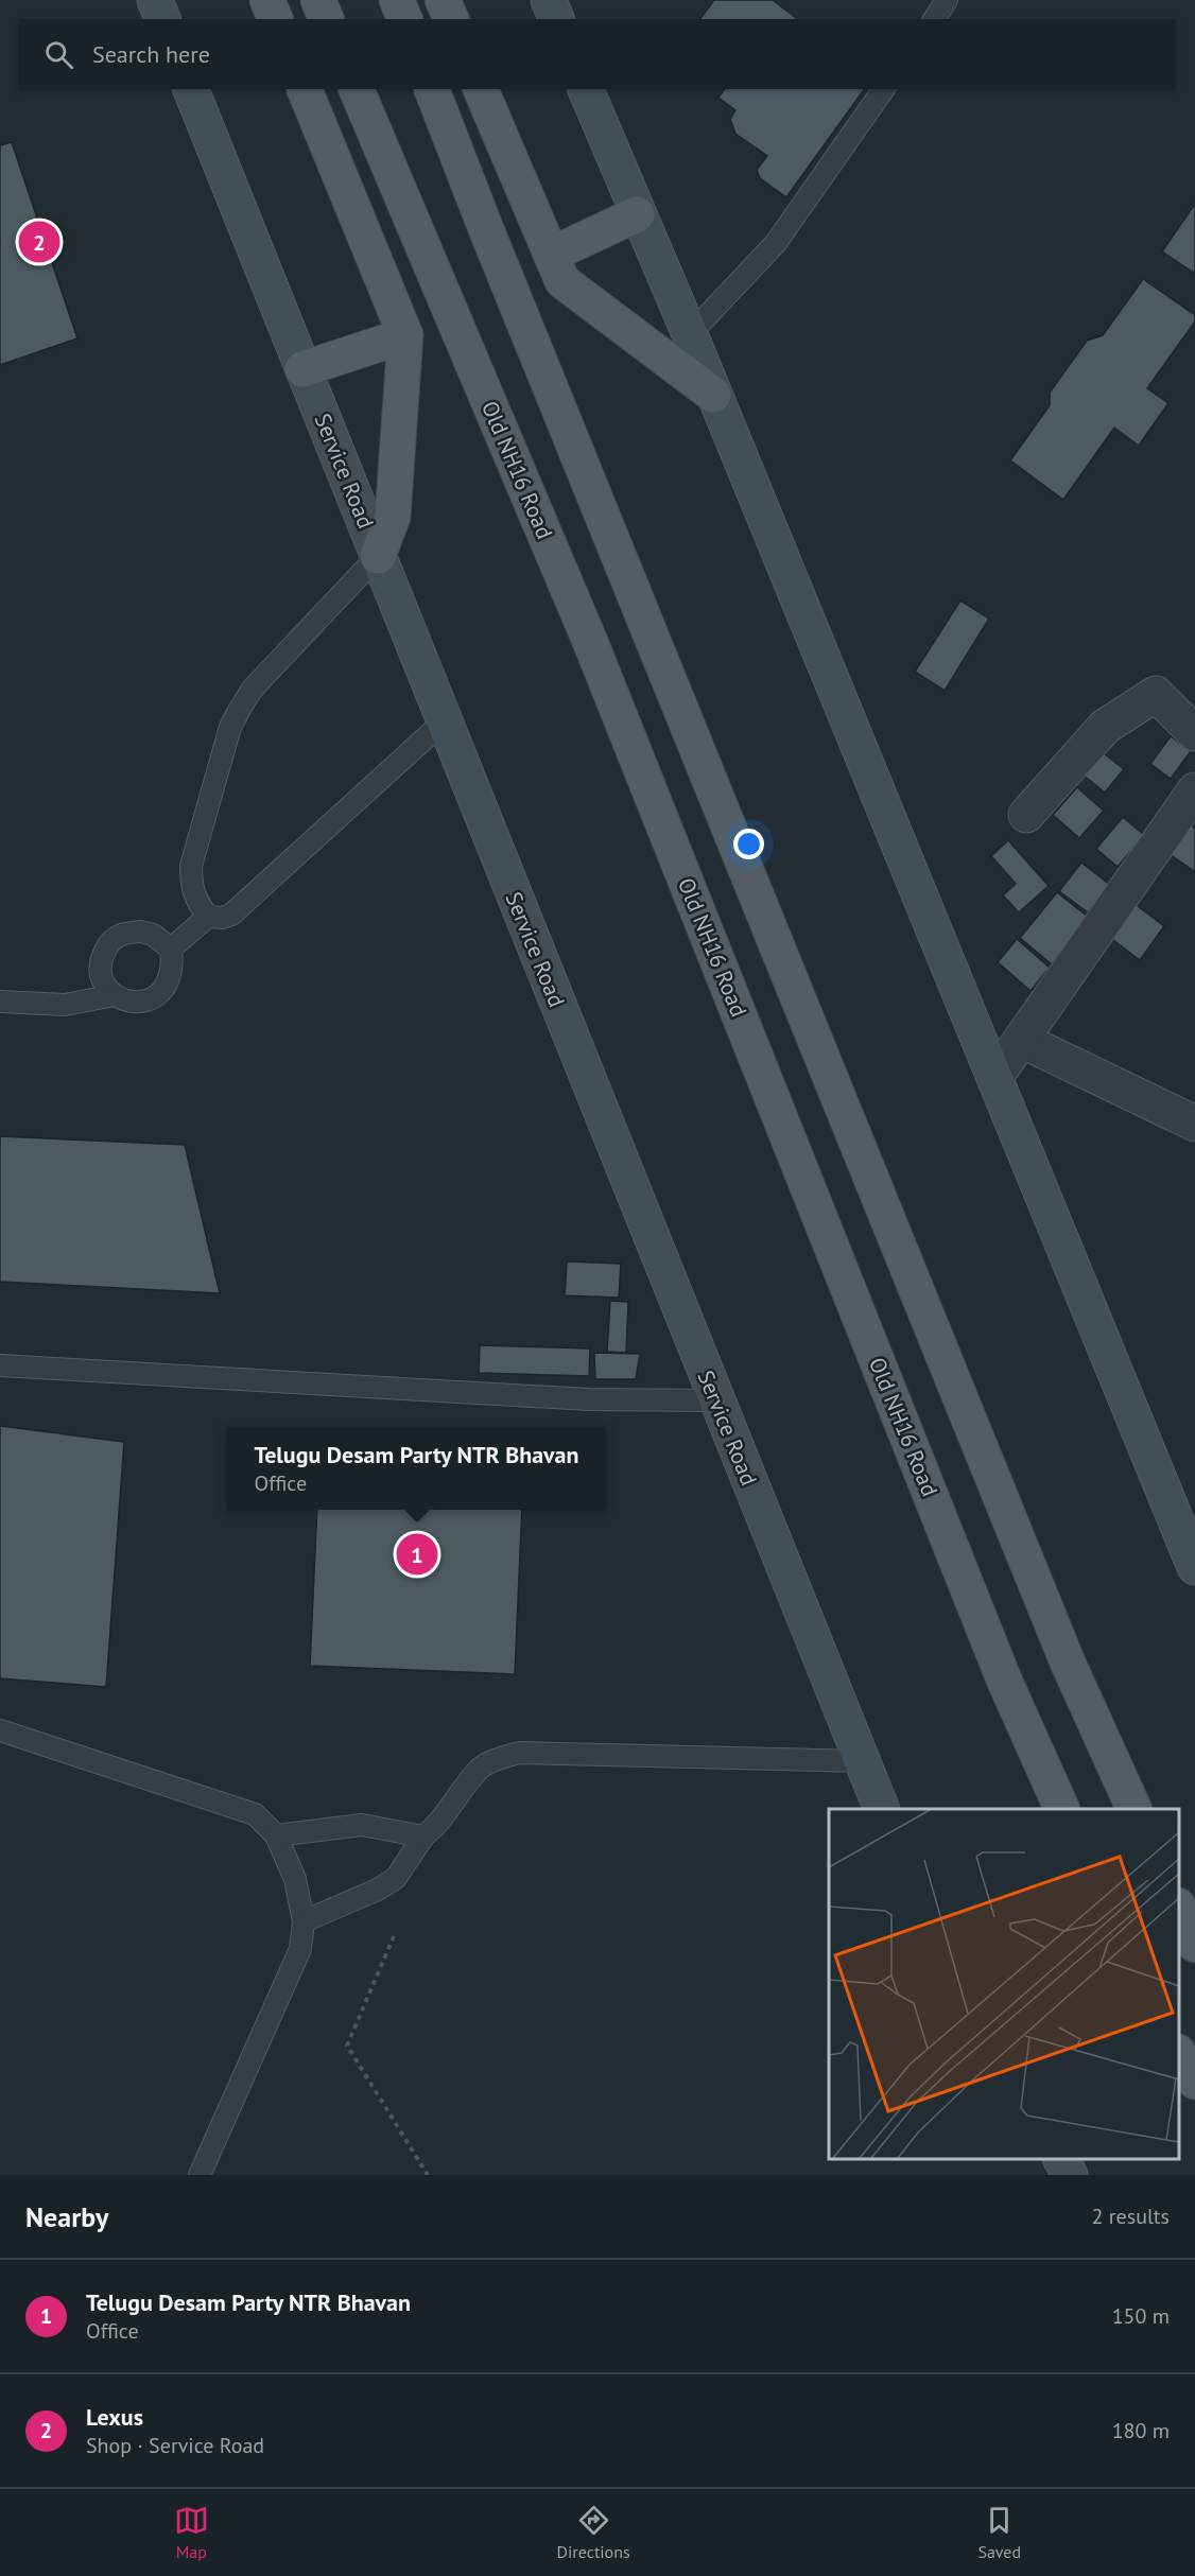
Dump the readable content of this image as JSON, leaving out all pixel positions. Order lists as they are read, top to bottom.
{
  "streets": {
    "main road": ["Old NH16 Road"],
    "street": ["Service Road"]
  },
  "page": {
    "search": "Search here",
    "pins": ["2", "1"],
    "popup": ["Telugu Desam Party NTR Bhavan", "Office"],
    "heading": ["Nearby", "2 results"],
    "list": [
      {
        "mark": "1",
        "name": "Telugu Desam Party NTR Bhavan",
        "note": "Office",
        "value": "150 m"
      },
      {
        "mark": "2",
        "name": "Lexus",
        "note": "Shop · Service Road",
        "value": "180 m"
      }
    ],
    "nav": ["Map", "Directions", "Saved"]
  }
}
